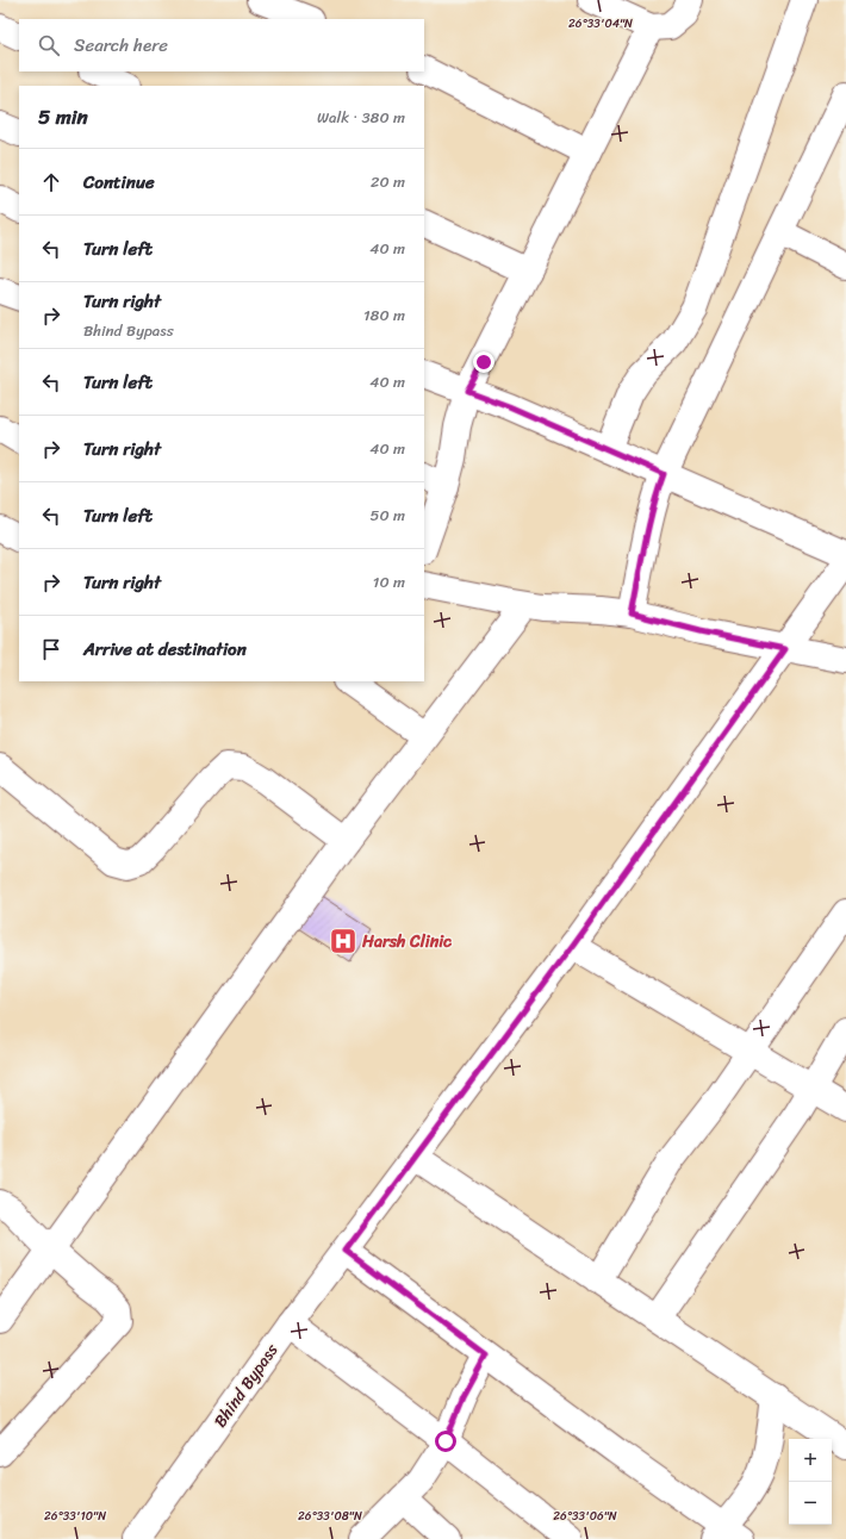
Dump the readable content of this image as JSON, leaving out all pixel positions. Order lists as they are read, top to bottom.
{
  "streets": {
    "street": ["Bhind Bypass"]
  },
  "places": {
    "hospital": ["Harsh Clinic"]
  },
  "page": {
    "search": "Search here",
    "heading": ["5 min", "Walk · 380 m"],
    "list": [
      ["Continue", "20 m"],
      ["Turn left", "40 m"],
      ["Turn right", "Bhind Bypass", "180 m"],
      ["Turn left", "40 m"],
      ["Turn right", "40 m"],
      ["Turn left", "50 m"],
      ["Turn right", "10 m"],
      "Arrive at destination"
    ],
    "map_buttons": ["+", "−"]
  },
  "coordinates": [
    "26°33'04\"N",
    "26°33'10\"N",
    "26°33'08\"N",
    "26°33'06\"N"
  ]
}
